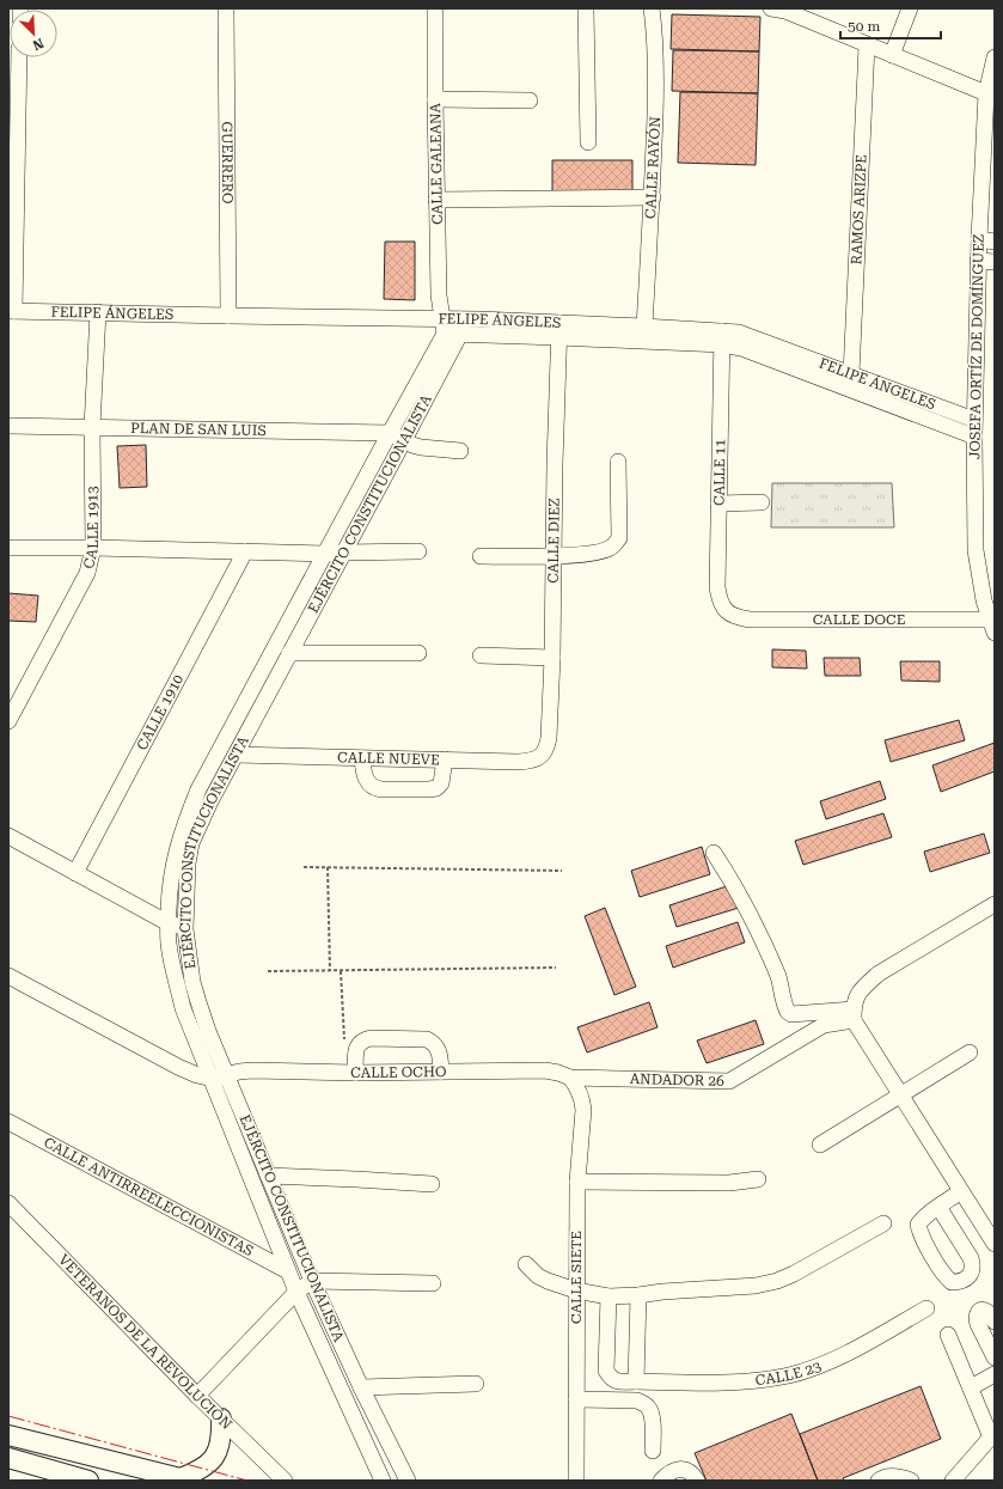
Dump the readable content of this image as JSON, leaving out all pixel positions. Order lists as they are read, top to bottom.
{
  "streets": {
    "street": [
      "GUERRERO",
      "CALLE GALEANA",
      "CALLE RAYÓN",
      "RAMOS ARIZPE",
      "FELIPE ÁNGELES",
      "JOSEFA ORTÍZ DE DOMÍNGUEZ",
      "PLAN DE SAN LUIS",
      "CALLE 11",
      "EJÉRCITO CONSTITUCIONALISTA",
      "CALLE 1913",
      "CALLE DIEZ",
      "CALLE DOCE",
      "CALLE 1910",
      "CALLE NUEVE",
      "CALLE OCHO",
      "ANDADOR 26",
      "CALLE ANTIRREELECCIONISTAS",
      "CALLE SIETE",
      "VETERANOS DE LA REVOLUCIÓN",
      "CALLE 23"
    ]
  },
  "crossings": [
    ["GUERRERO", "FELIPE ÁNGELES"],
    ["CALLE GALEANA", "FELIPE ÁNGELES"],
    ["CALLE GALEANA", "EJÉRCITO CONSTITUCIONALISTA"],
    ["CALLE RAYÓN", "FELIPE ÁNGELES"],
    ["RAMOS ARIZPE", "FELIPE ÁNGELES"],
    ["FELIPE ÁNGELES", "JOSEFA ORTÍZ DE DOMÍNGUEZ"],
    ["FELIPE ÁNGELES", "CALLE 11"],
    ["FELIPE ÁNGELES", "EJÉRCITO CONSTITUCIONALISTA"],
    ["FELIPE ÁNGELES", "CALLE 1913"],
    ["FELIPE ÁNGELES", "CALLE DIEZ"],
    ["JOSEFA ORTÍZ DE DOMÍNGUEZ", "CALLE DOCE"],
    ["PLAN DE SAN LUIS", "EJÉRCITO CONSTITUCIONALISTA"],
    ["PLAN DE SAN LUIS", "CALLE 1913"],
    ["CALLE 11", "CALLE DOCE"],
    ["EJÉRCITO CONSTITUCIONALISTA", "CALLE NUEVE"],
    ["EJÉRCITO CONSTITUCIONALISTA", "CALLE OCHO"],
    ["EJÉRCITO CONSTITUCIONALISTA", "CALLE ANTIRREELECCIONISTAS"],
    ["CALLE DIEZ", "CALLE NUEVE"],
    ["CALLE OCHO", "ANDADOR 26"],
    ["CALLE OCHO", "CALLE SIETE"],
    ["ANDADOR 26", "CALLE SIETE"]
  ],
  "scale_bar": "50 m",
  "north": "bottom right"
}
